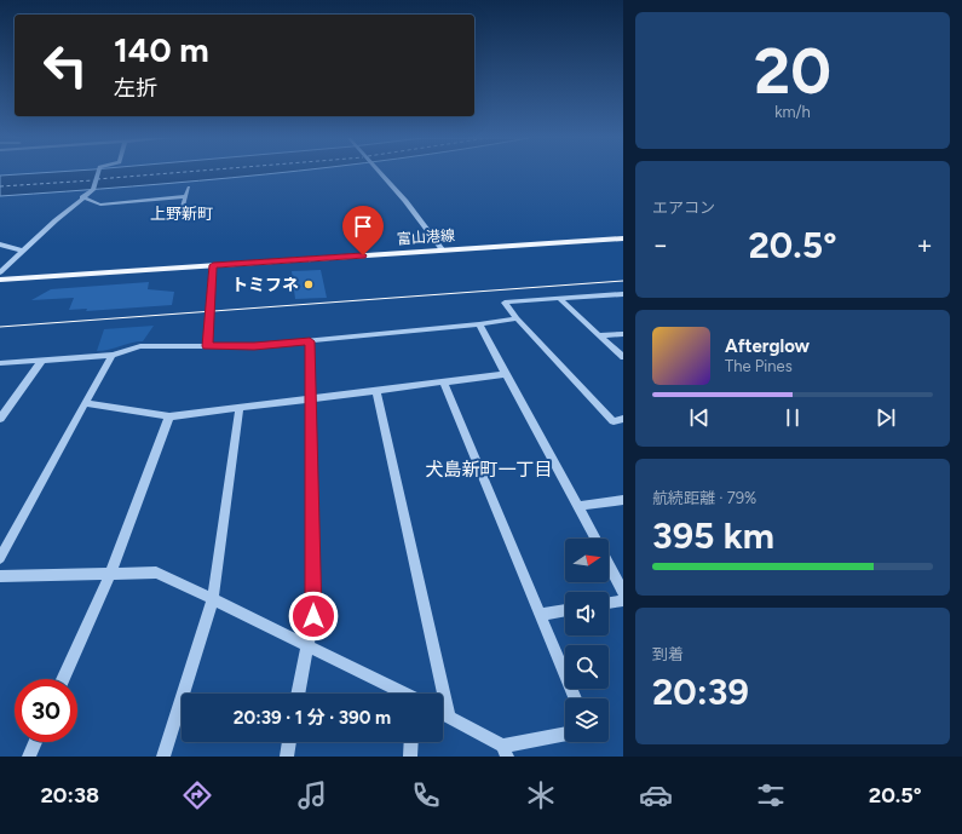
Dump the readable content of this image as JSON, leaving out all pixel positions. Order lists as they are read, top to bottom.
{
  "streets": {
    "main road": ["富山港線"]
  },
  "districts": ["上野新町", "犬島新町一丁目"],
  "places": ["トミフネ"],
  "north": "right",
  "page": {
    "tile": [
      ["20", "km/h"],
      "エアコン",
      ["航続距離 · 79%", "395 km"],
      ["到着", "20:39"]
    ],
    "turn": ["140 m", "左折"],
    "heat": ["−", "20.5°", "+"],
    "song": ["Afterglow", "The Pines"],
    "limit": "30",
    "trip": "20:39 · 1 分 · 390 m",
    "tabs": ["20:38", "20.5°"]
  }
}
